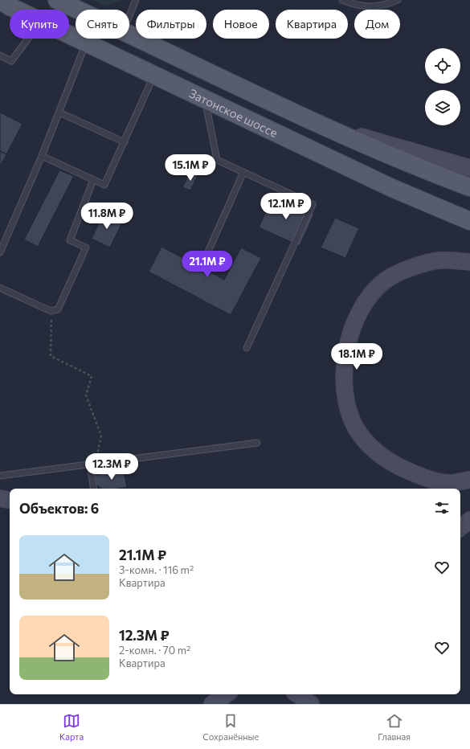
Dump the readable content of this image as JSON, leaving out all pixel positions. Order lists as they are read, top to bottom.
{
  "streets": {
    "main road": ["Затонское шоссе"]
  },
  "page": {
    "chip": [
      "Купить",
      "Снять",
      "Фильтры",
      "Новое",
      "Квартира",
      "Дом"
    ],
    "price": [
      "15.1M ₽",
      "12.1M ₽",
      "11.8M ₽",
      "21.1M ₽",
      "18.1M ₽",
      "12.3M ₽"
    ],
    "heading": "Объектов: 6",
    "list": [
      {
        "name": "21.1M ₽",
        "note": "3-комн. · 116 m² · Квартира"
      },
      {
        "name": "12.3M ₽",
        "note": "2-комн. · 70 m² · Квартира"
      }
    ],
    "tabs": ["Карта", "Сохранённые", "Главная"]
  }
}
